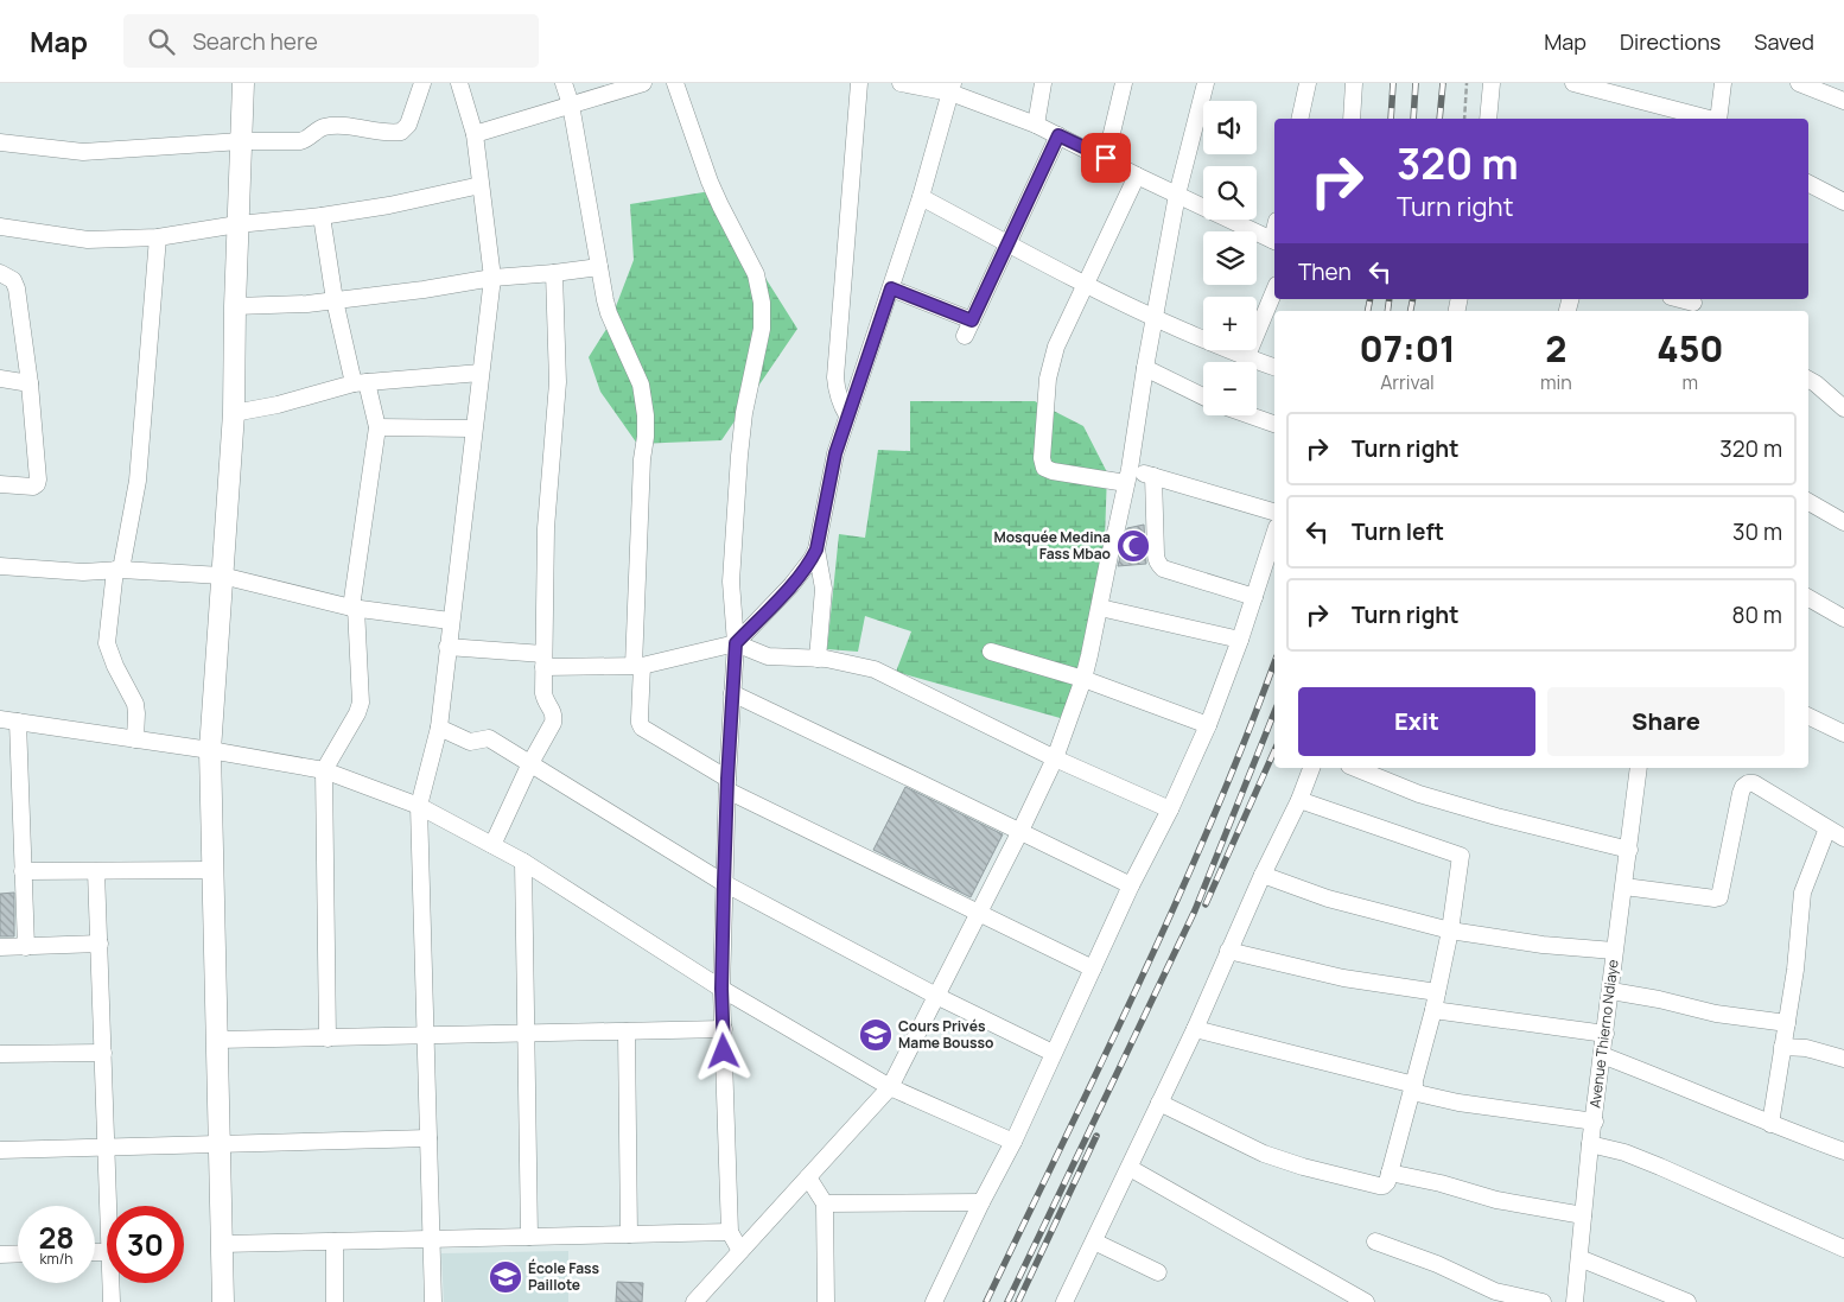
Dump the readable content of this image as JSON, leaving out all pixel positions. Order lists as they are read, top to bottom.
{
  "streets": {
    "street": ["Avenue Thierno Ndiaye"]
  },
  "places": {
    "mosque": ["Mosquée Medina Fass Mbao"],
    "school or university": ["Cours Privés Mame Bousso", "École Fass Paillote"]
  },
  "page": {
    "header": "Map",
    "search": "Search here",
    "nav": ["Map", "Directions", "Saved"],
    "map_buttons": ["+", "−"],
    "turn": ["320 m", "Turn right"],
    "then": "Then",
    "eta": [
      "07:01",
      "Arrival",
      "2",
      "min",
      "450",
      "m"
    ],
    "list": [
      {
        "name": "Turn right",
        "value": "320 m"
      },
      {
        "name": "Turn left",
        "value": "30 m"
      },
      {
        "name": "Turn right",
        "value": "80 m"
      }
    ],
    "buttons": ["Exit", "Share"],
    "speed": "28 km/h",
    "limit": "30"
  }
}
